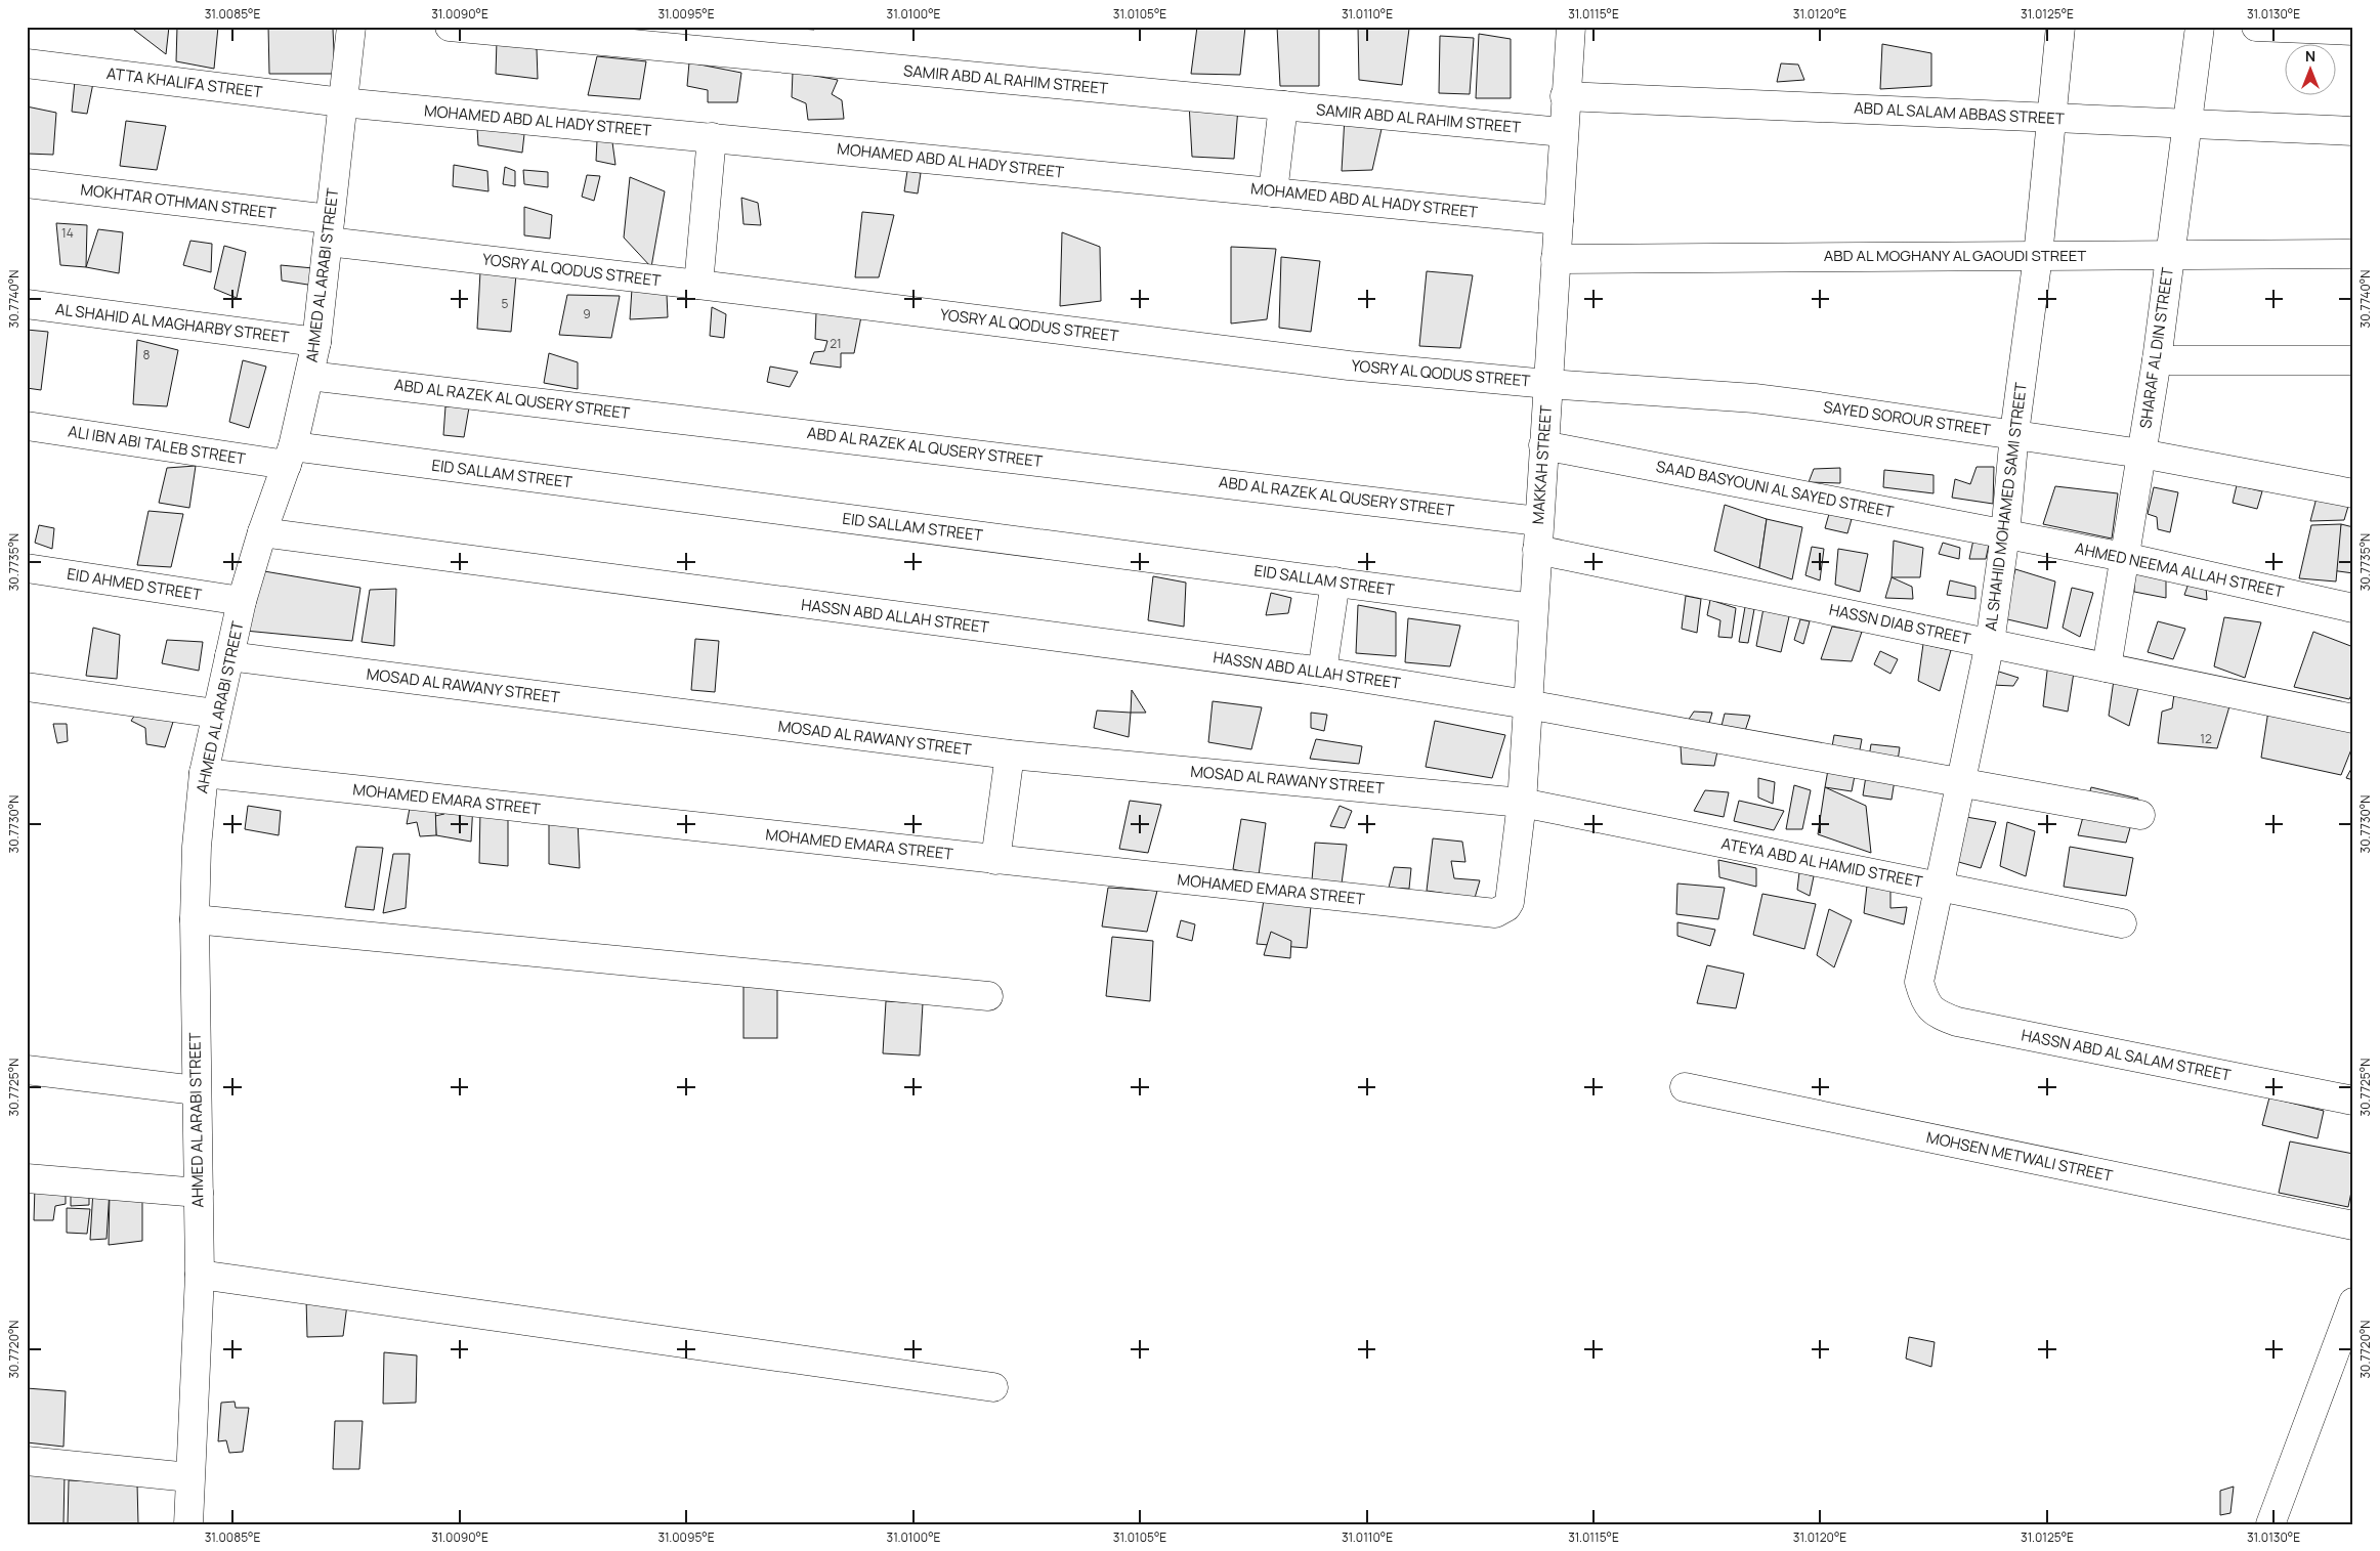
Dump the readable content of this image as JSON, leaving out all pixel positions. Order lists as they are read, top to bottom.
{
  "streets": {
    "street": [
      "SAMIR ABD AL RAHIM STREET",
      "ATTA KHALIFA STREET",
      "ABD AL SALAM ABBAS STREET",
      "MOHAMED ABD AL HADY STREET",
      "MOKHTAR OTHMAN STREET",
      "ABD AL MOGHANY AL GAOUDI STREET",
      "YOSRY AL QODUS STREET",
      "AHMED AL ARABI STREET",
      "AL SHAHID AL MAGHARBY STREET",
      "SHARAF AL DIN STREET",
      "ABD AL RAZEK AL QUSERY STREET",
      "SAYED SOROUR STREET",
      "ALI IBN ABI TALEB STREET",
      "MAKKAH STREET",
      "EID SALLAM STREET",
      "SAAD BASYOUNI AL SAYED STREET",
      "AL SHAHID MOHAMED SAMI STREET",
      "AHMED NEEMA ALLAH STREET",
      "EID AHMED STREET",
      "HASSN ABD ALLAH STREET",
      "HASSN DIAB STREET",
      "MOSAD AL RAWANY STREET",
      "MOHAMED EMARA STREET",
      "ATEYA ABD AL HAMID STREET",
      "HASSN ABD AL SALAM STREET",
      "MOHSEN METWALI STREET"
    ]
  },
  "crossings": [
    ["SAMIR ABD AL RAHIM STREET", "MAKKAH STREET"],
    ["ATTA KHALIFA STREET", "MOHAMED ABD AL HADY STREET"],
    ["ATTA KHALIFA STREET", "AHMED AL ARABI STREET"],
    ["ABD AL SALAM ABBAS STREET", "SHARAF AL DIN STREET"],
    ["ABD AL SALAM ABBAS STREET", "MAKKAH STREET"],
    ["ABD AL SALAM ABBAS STREET", "AL SHAHID MOHAMED SAMI STREET"],
    ["MOHAMED ABD AL HADY STREET", "AHMED AL ARABI STREET"],
    ["MOHAMED ABD AL HADY STREET", "MAKKAH STREET"],
    ["MOKHTAR OTHMAN STREET", "YOSRY AL QODUS STREET"],
    ["MOKHTAR OTHMAN STREET", "AHMED AL ARABI STREET"],
    ["ABD AL MOGHANY AL GAOUDI STREET", "SHARAF AL DIN STREET"],
    ["ABD AL MOGHANY AL GAOUDI STREET", "MAKKAH STREET"],
    ["ABD AL MOGHANY AL GAOUDI STREET", "AL SHAHID MOHAMED SAMI STREET"],
    ["YOSRY AL QODUS STREET", "AHMED AL ARABI STREET"],
    ["YOSRY AL QODUS STREET", "SAYED SOROUR STREET"],
    ["YOSRY AL QODUS STREET", "MAKKAH STREET"],
    ["AHMED AL ARABI STREET", "AL SHAHID AL MAGHARBY STREET"],
    ["AHMED AL ARABI STREET", "ABD AL RAZEK AL QUSERY STREET"],
    ["AHMED AL ARABI STREET", "ALI IBN ABI TALEB STREET"],
    ["AHMED AL ARABI STREET", "EID SALLAM STREET"],
    ["AHMED AL ARABI STREET", "EID AHMED STREET"],
    ["AHMED AL ARABI STREET", "HASSN ABD ALLAH STREET"],
    ["AHMED AL ARABI STREET", "MOSAD AL RAWANY STREET"],
    ["AHMED AL ARABI STREET", "MOHAMED EMARA STREET"],
    ["SHARAF AL DIN STREET", "SAYED SOROUR STREET"],
    ["SHARAF AL DIN STREET", "AHMED NEEMA ALLAH STREET"],
    ["SHARAF AL DIN STREET", "HASSN DIAB STREET"],
    ["ABD AL RAZEK AL QUSERY STREET", "MAKKAH STREET"],
    ["SAYED SOROUR STREET", "MAKKAH STREET"],
    ["SAYED SOROUR STREET", "AL SHAHID MOHAMED SAMI STREET"],
    ["ALI IBN ABI TALEB STREET", "EID SALLAM STREET"],
    ["MAKKAH STREET", "EID SALLAM STREET"],
    ["MAKKAH STREET", "SAAD BASYOUNI AL SAYED STREET"],
    ["MAKKAH STREET", "HASSN ABD ALLAH STREET"],
    ["MAKKAH STREET", "HASSN DIAB STREET"],
    ["MAKKAH STREET", "MOSAD AL RAWANY STREET"],
    ["MAKKAH STREET", "MOHAMED EMARA STREET"],
    ["MAKKAH STREET", "ATEYA ABD AL HAMID STREET"],
    ["SAAD BASYOUNI AL SAYED STREET", "AL SHAHID MOHAMED SAMI STREET"],
    ["SAAD BASYOUNI AL SAYED STREET", "AHMED NEEMA ALLAH STREET"],
    ["AL SHAHID MOHAMED SAMI STREET", "AHMED NEEMA ALLAH STREET"],
    ["AL SHAHID MOHAMED SAMI STREET", "HASSN ABD ALLAH STREET"],
    ["AL SHAHID MOHAMED SAMI STREET", "HASSN DIAB STREET"],
    ["AL SHAHID MOHAMED SAMI STREET", "ATEYA ABD AL HAMID STREET"],
    ["AL SHAHID MOHAMED SAMI STREET", "HASSN ABD AL SALAM STREET"],
    ["MOSAD AL RAWANY STREET", "ATEYA ABD AL HAMID STREET"]
  ],
  "house_numbers": [
    "14",
    "5",
    "9",
    "21",
    "8",
    "12"
  ],
  "north": "top",
  "coordinates": [
    "31.0085°E",
    "31.0090°E",
    "31.0095°E",
    "31.0100°E",
    "31.0105°E",
    "31.0110°E",
    "31.0115°E",
    "31.0120°E",
    "31.0125°E",
    "31.0130°E",
    "30.7740°N",
    "30.7735°N",
    "30.7730°N",
    "30.7725°N",
    "30.7720°N"
  ]
}
